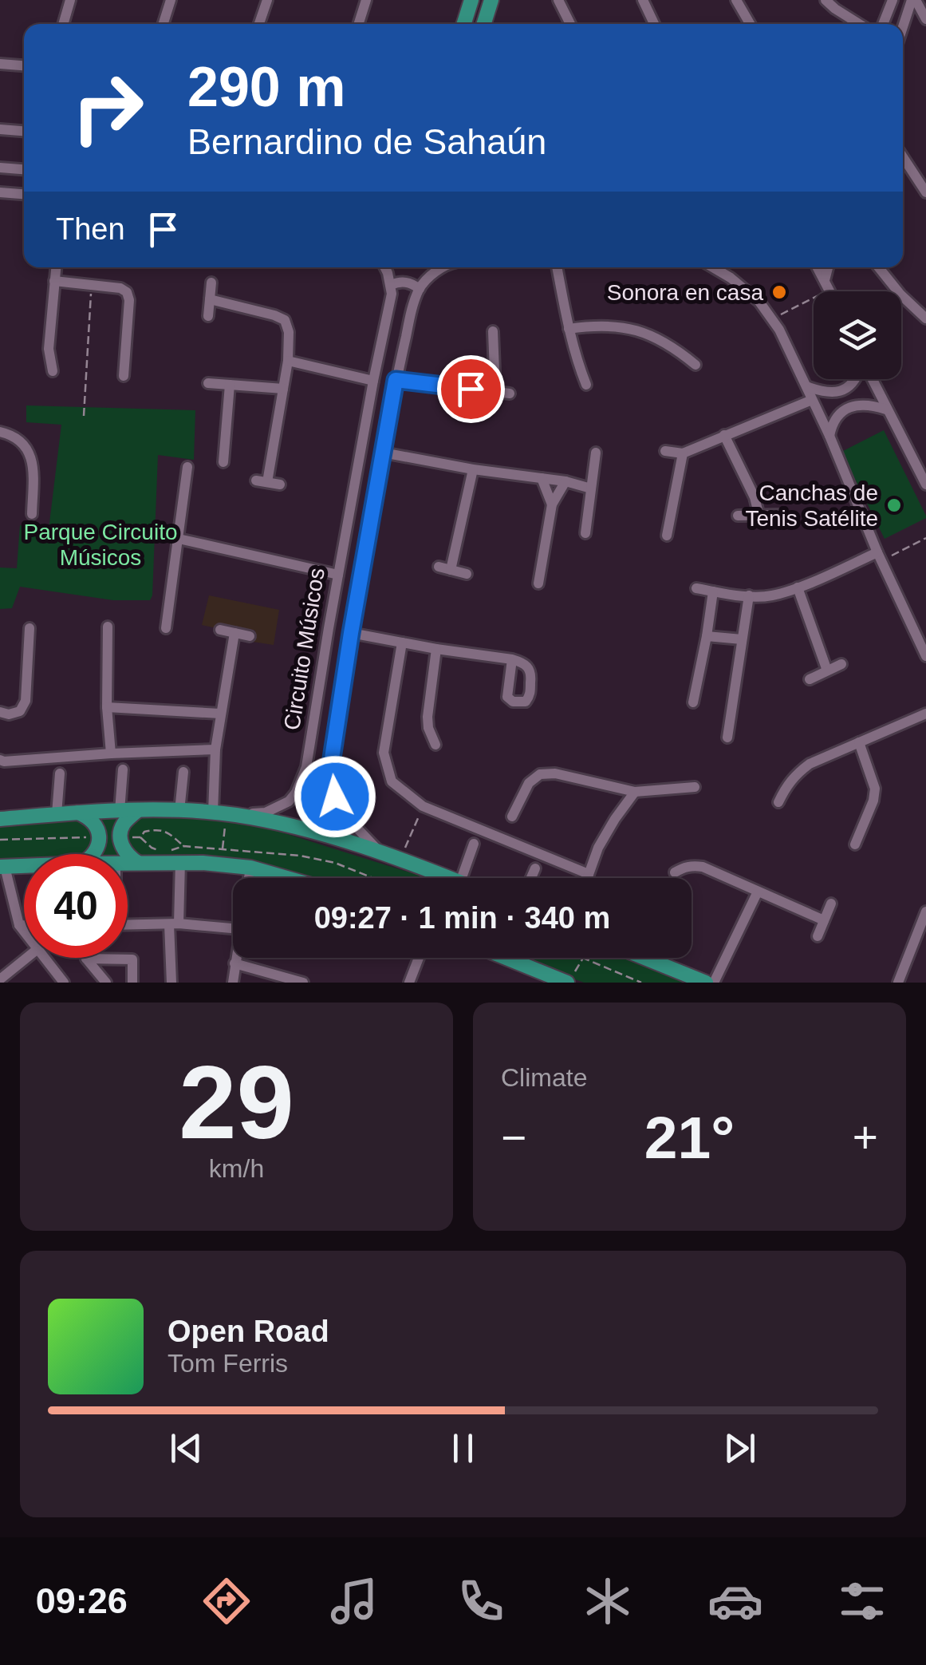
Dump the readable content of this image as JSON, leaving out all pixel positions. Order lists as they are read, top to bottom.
{
  "streets": {
    "street": ["Circuito Músicos"]
  },
  "parks": ["Parque Circuito Músicos"],
  "places": ["Sonora en casa", "Canchas de Tenis Satélite"],
  "page": {
    "turn": ["290 m", "Bernardino de Sahaún"],
    "then": "Then",
    "limit": "40",
    "trip": "09:27 · 1 min · 340 m",
    "tile": [
      ["29", "km/h"],
      "Climate"
    ],
    "heat": ["−", "21°", "+"],
    "song": ["Open Road", "Tom Ferris"],
    "tabs": "09:26"
  }
}
